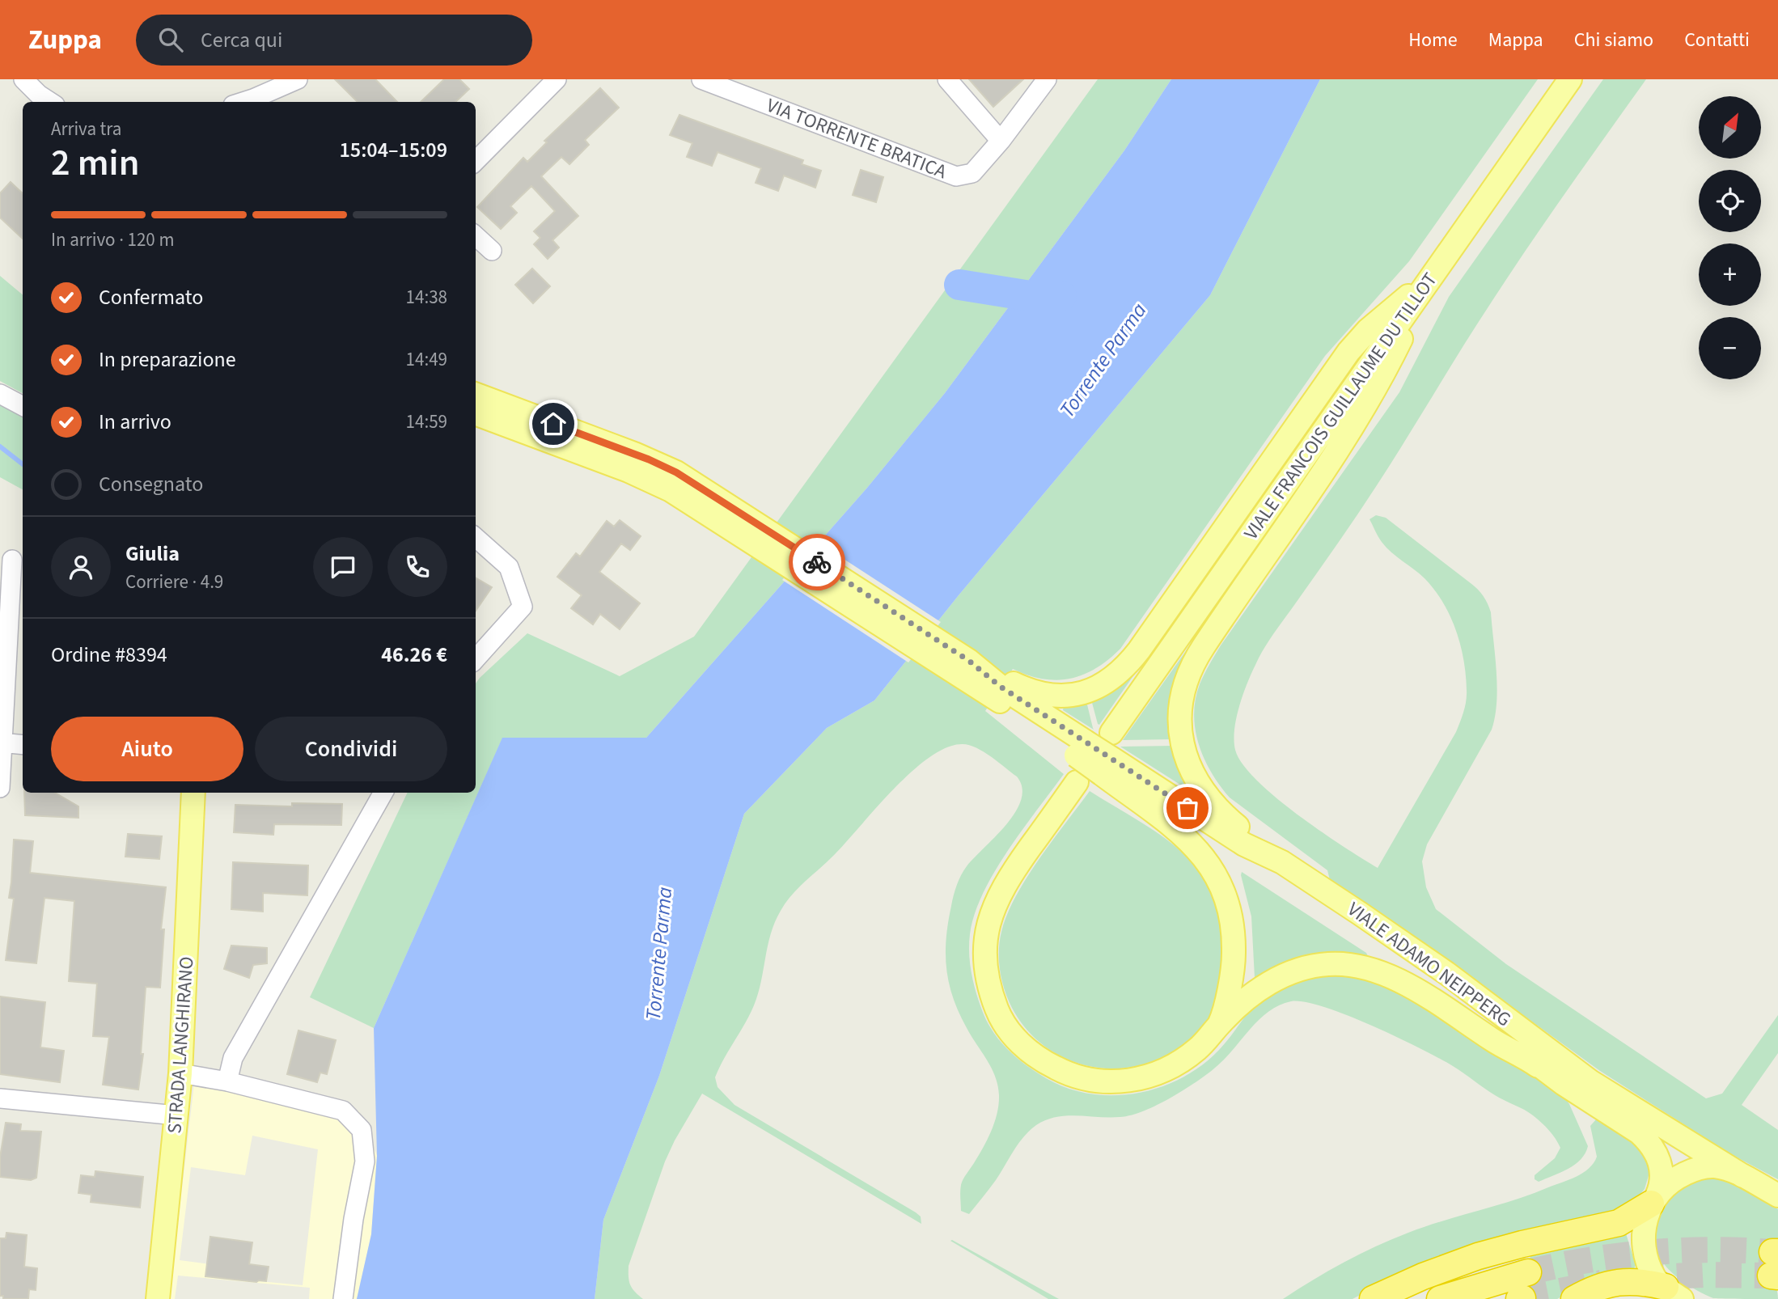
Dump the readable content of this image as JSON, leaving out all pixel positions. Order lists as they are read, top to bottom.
{
  "streets": {
    "main road": ["VIALE FRANCOIS GUILLAUME DU TILLOT", "VIALE ADAMO NEIPPERG", "STRADA LANGHIRANO"],
    "street": ["VIA TORRENTE BRATICA"]
  },
  "water": ["Torrente Parma"],
  "north": "top right",
  "page": {
    "header": "Zuppa",
    "search": "Cerca qui",
    "nav": [
      "Home",
      "Mappa",
      "Chi siamo",
      "Contatti"
    ],
    "map_buttons": ["+", "−"],
    "heading": ["2 min", "Arriva tra", "15:04–15:09"],
    "panel": [
      "Giulia",
      "Corriere · 4.9",
      "Ordine #8394",
      "46.26 €"
    ],
    "bar": "In arrivo · 120 m",
    "list": [
      ["Confermato", "14:38"],
      ["In preparazione", "14:49"],
      ["In arrivo", "14:59"],
      "Consegnato"
    ],
    "buttons": ["Aiuto", "Condividi"]
  }
}
